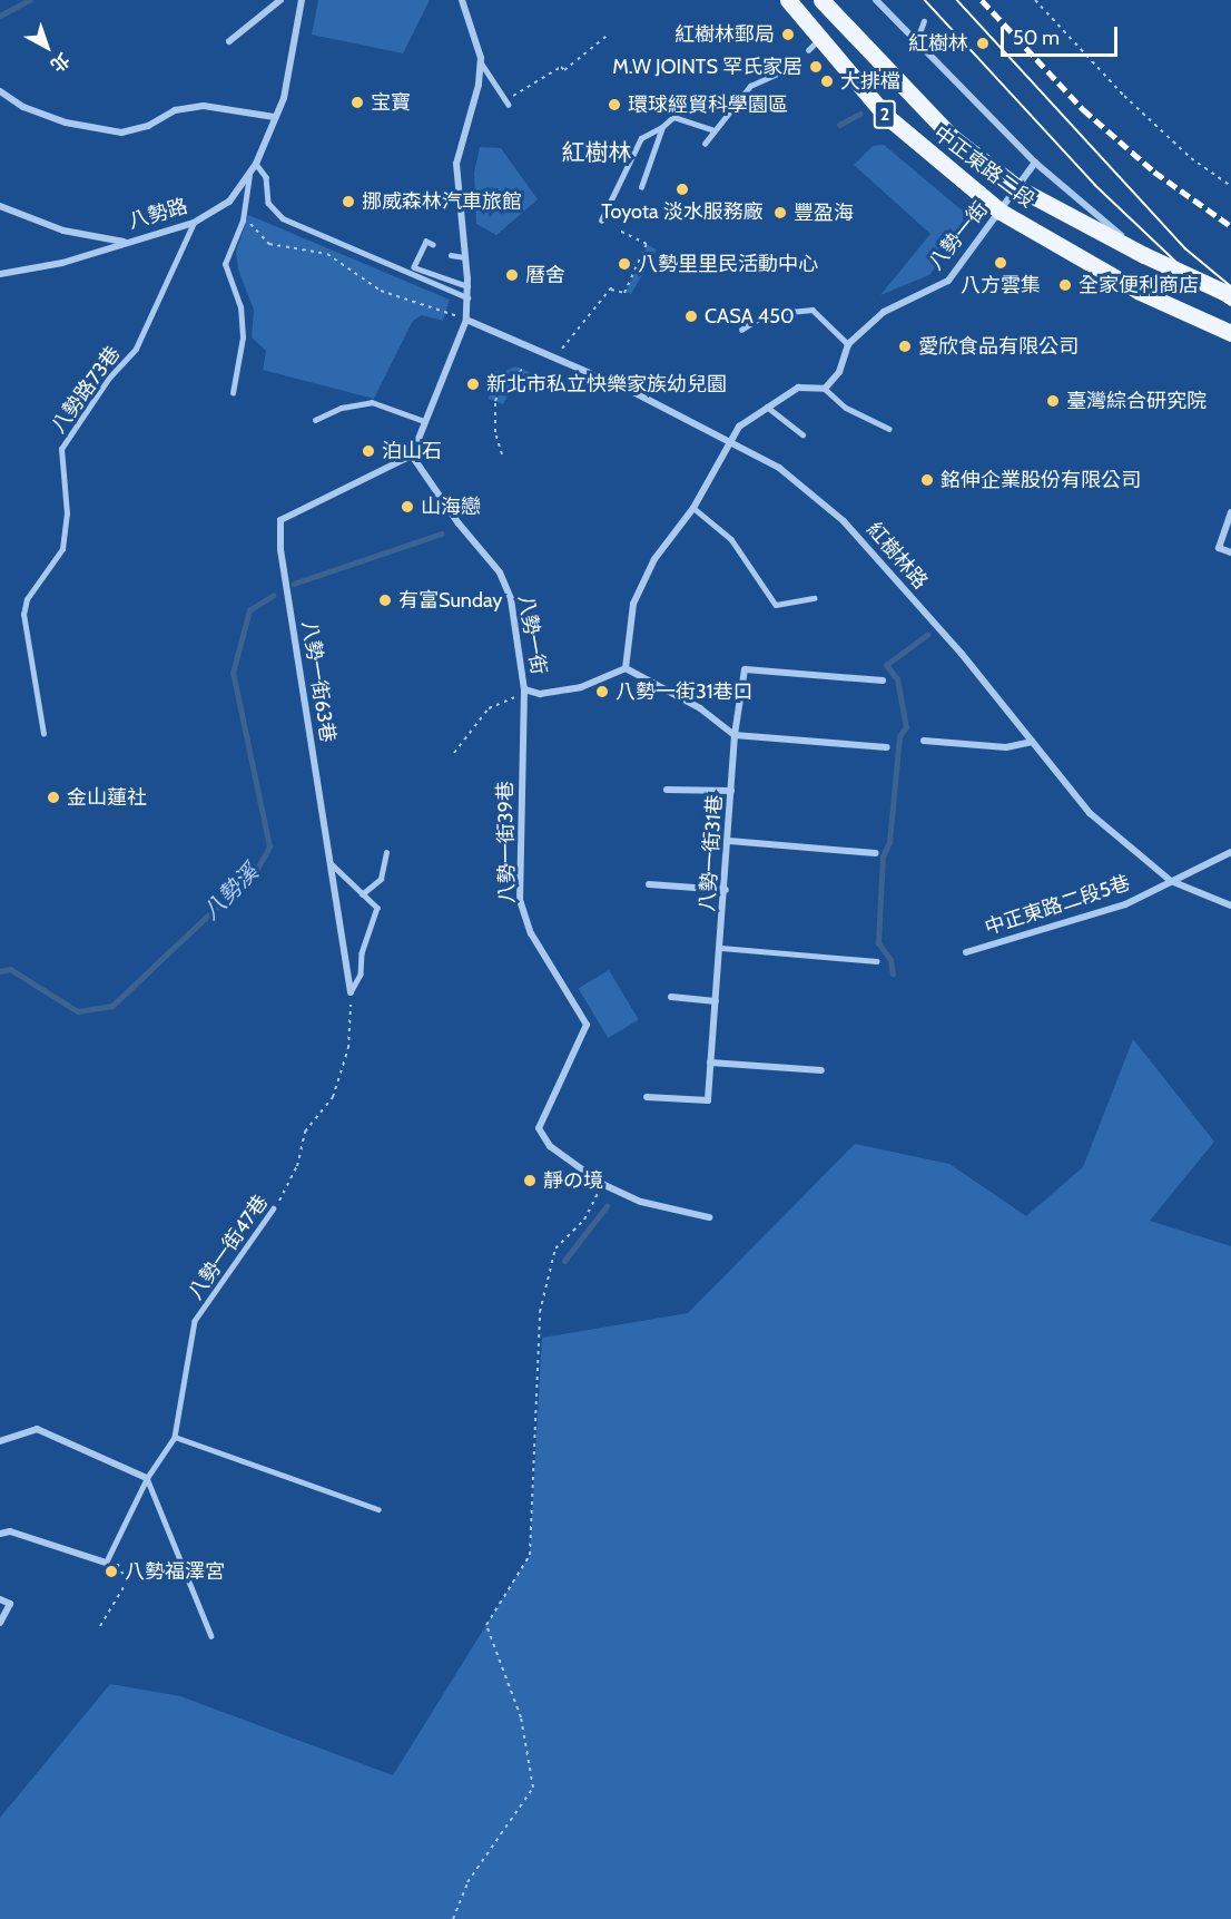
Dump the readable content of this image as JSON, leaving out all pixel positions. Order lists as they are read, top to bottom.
{
  "streets": {
    "main road": ["2", "中正東路二段"],
    "street": [
      "八勢路",
      "八勢一街",
      "紅樹林路",
      "八勢一街63巷",
      "八勢一街39巷",
      "八勢一街31巷",
      "中正東路二段5巷"
    ],
    "lane": ["八勢路73巷", "八勢一街47巷"]
  },
  "crossings": [
    ["中正東路二段", "八勢一街"],
    ["八勢路", "八勢路73巷"],
    ["八勢一街", "八勢一街63巷"],
    ["八勢一街", "八勢一街39巷"],
    ["紅樹林路", "中正東路二段5巷"],
    ["八勢一街63巷", "八勢一街47巷"]
  ],
  "districts": ["紅樹林"],
  "water": ["八勢溪"],
  "places": [
    "紅樹林郵局",
    "紅樹林",
    "M.W JOINTS 罕氏家居",
    "大排檔",
    "宝寶",
    "環球經貿科學園區",
    "Toyota 淡水服務廠",
    "挪威森林汽車旅館",
    "豐盈海",
    "八方雲集",
    "八勢里里民活動中心",
    "曆舍",
    "全家便利商店",
    "CASA 450",
    "愛欣食品有限公司",
    "新北市私立快樂家族幼兒園",
    "臺灣綜合研究院",
    "泊山石",
    "銘伸企業股份有限公司",
    "山海戀",
    "有富Sunday",
    "八勢一街31巷口",
    "金山蓮社",
    "靜の境",
    "八勢福澤宮"
  ],
  "scale_bar": "50 m",
  "north": "bottom right"
}
